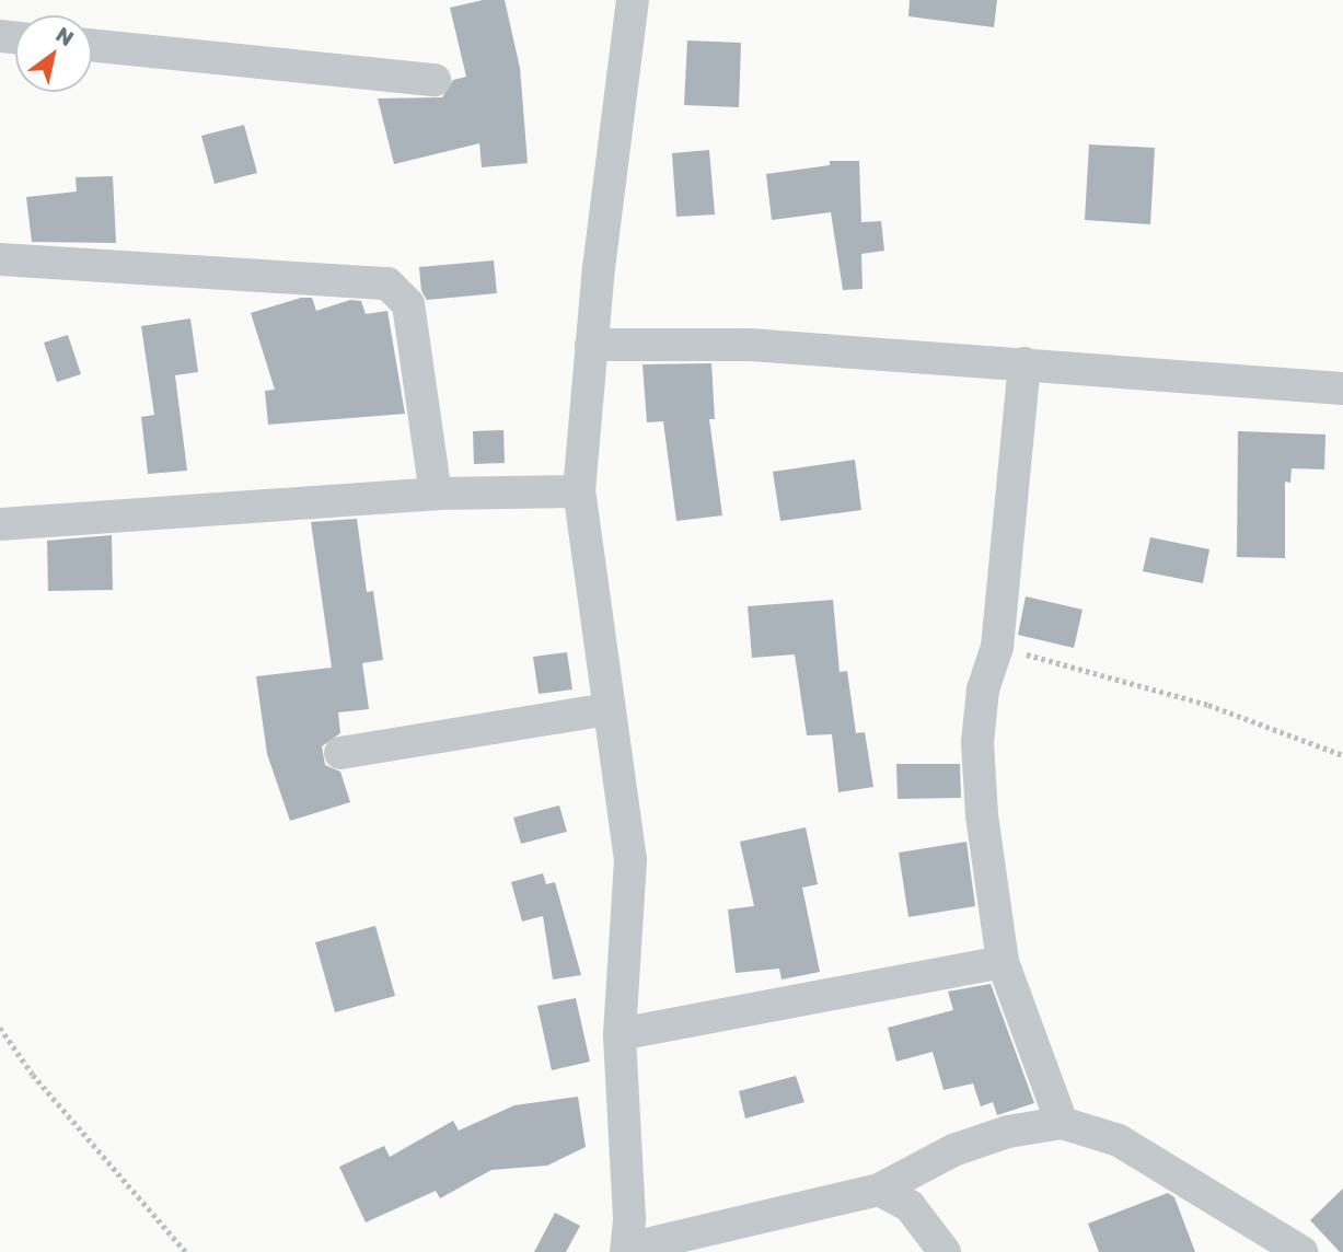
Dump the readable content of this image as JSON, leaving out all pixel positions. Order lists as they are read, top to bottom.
{
  "north": "top right"
}
